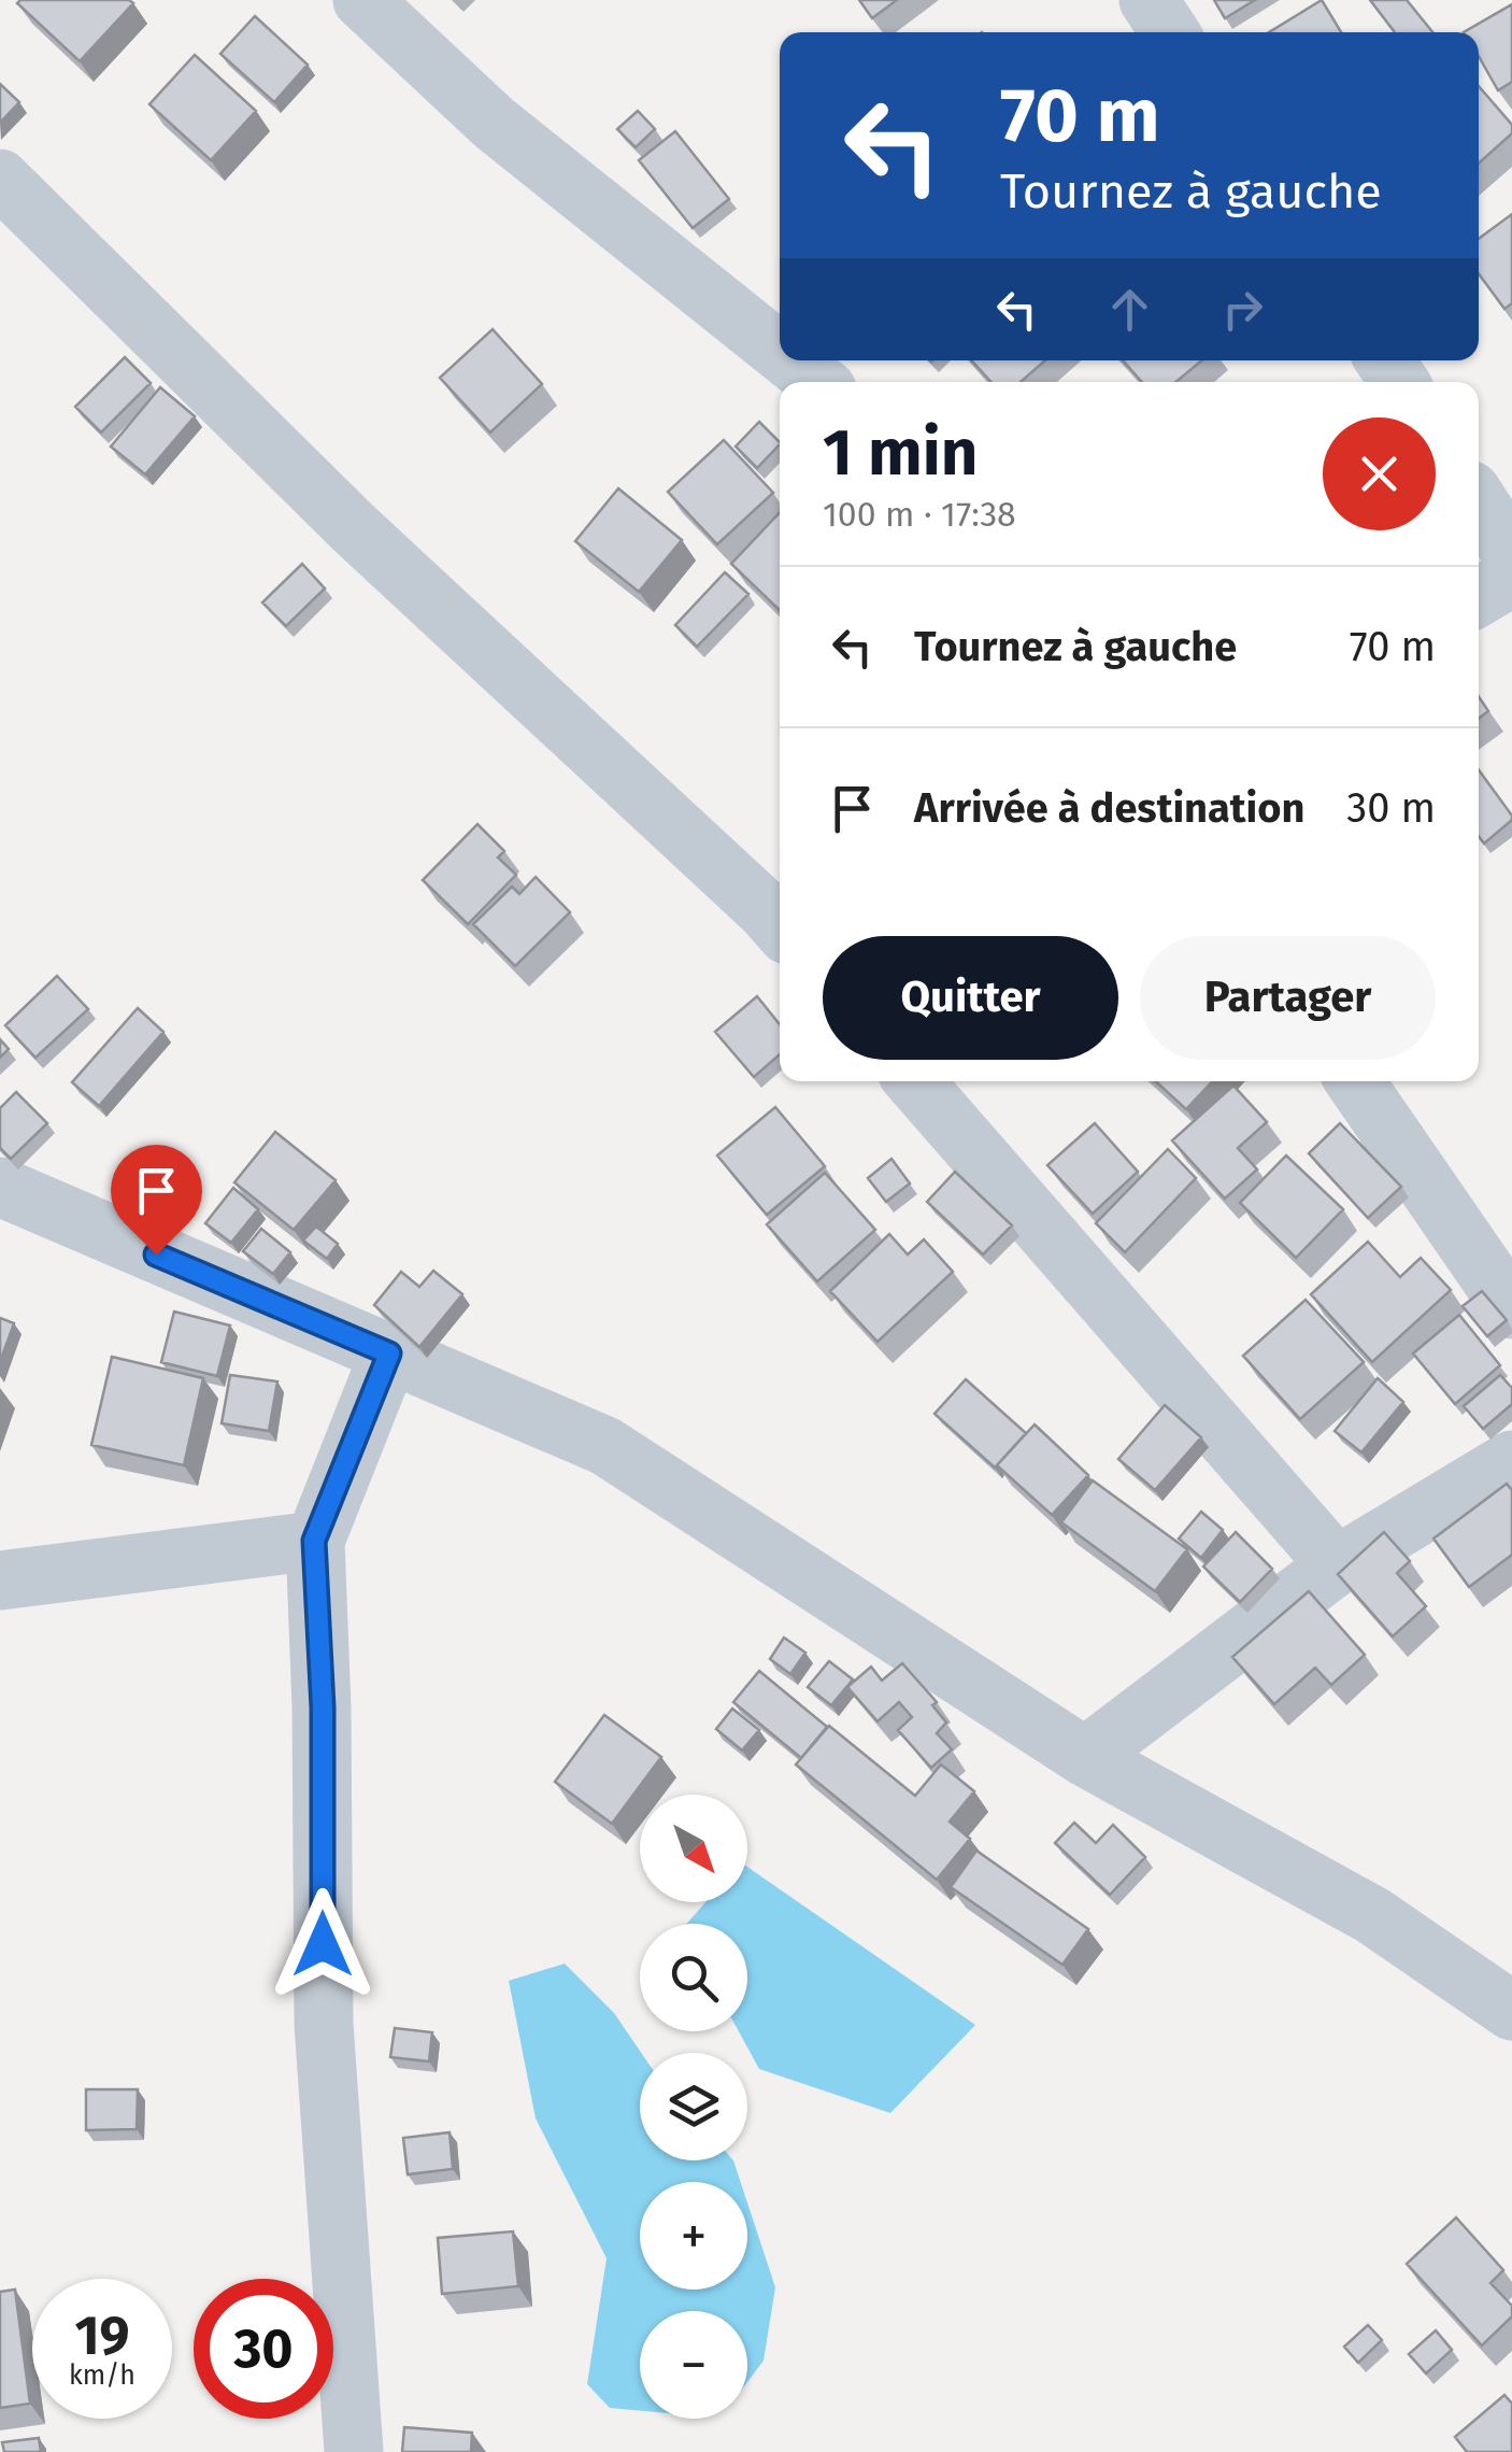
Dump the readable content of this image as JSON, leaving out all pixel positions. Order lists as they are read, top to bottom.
{
  "north": "bottom right",
  "page": {
    "turn": ["70 m", "Tournez à gauche"],
    "heading": ["1 min", "100 m · 17:38"],
    "list": [
      {
        "name": "Tournez à gauche",
        "value": "70 m"
      },
      {
        "name": "Arrivée à destination",
        "value": "30 m"
      }
    ],
    "buttons": ["Quitter", "Partager"],
    "map_buttons": ["+", "−"],
    "speed": "19 km/h",
    "limit": "30"
  }
}
